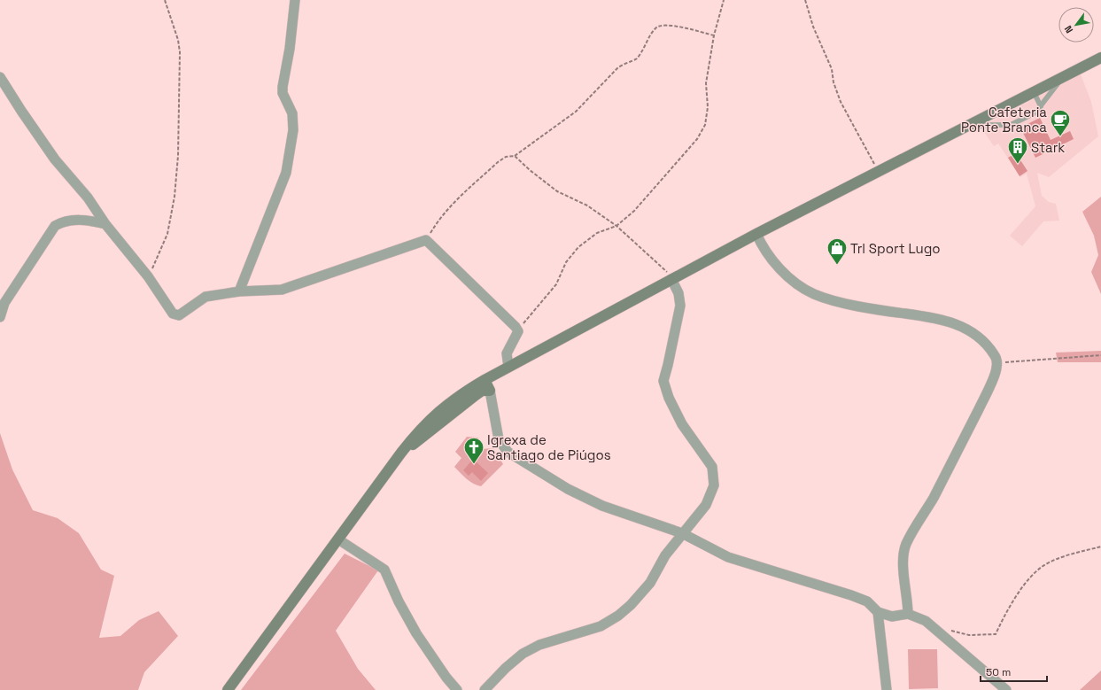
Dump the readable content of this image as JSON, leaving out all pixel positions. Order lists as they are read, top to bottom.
{
  "places": {
    "cafe": ["Cafeteria Ponte Branca"],
    "building": ["Stark"],
    "shop": ["Trl Sport Lugo"],
    "church": ["Igrexa de Santiago de Piúgos"]
  },
  "scale_bar": "50 m",
  "north": "bottom left"
}
